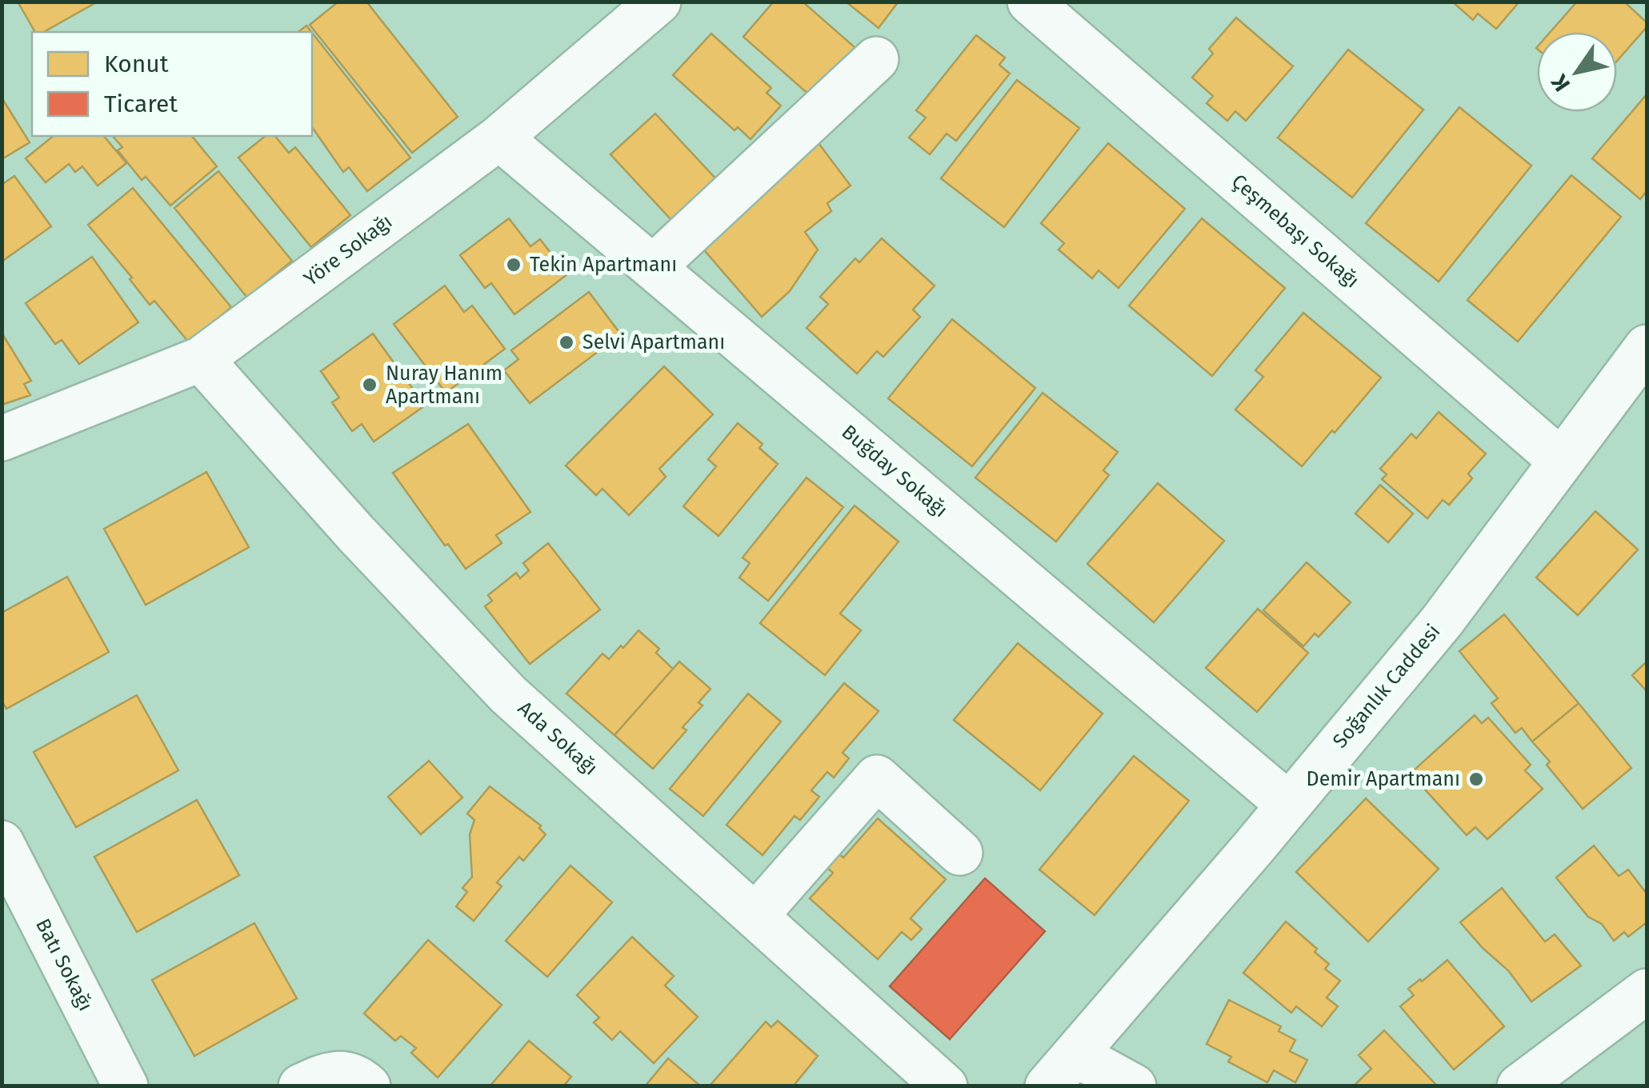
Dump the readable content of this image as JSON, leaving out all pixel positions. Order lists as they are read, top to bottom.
{
  "streets": {
    "street": [
      "Çeşmebaşı Sokağı",
      "Yöre Sokağı",
      "Buğday Sokağı",
      "Soğanlık Caddesi",
      "Ada Sokağı",
      "Batı Sokağı"
    ]
  },
  "crossings": [
    ["Çeşmebaşı Sokağı", "Soğanlık Caddesi"],
    ["Yöre Sokağı", "Buğday Sokağı"],
    ["Yöre Sokağı", "Ada Sokağı"],
    ["Buğday Sokağı", "Soğanlık Caddesi"]
  ],
  "places": [
    "Tekin Apartmanı",
    "Selvi Apartmanı",
    "Nuray Hanım Apartmanı",
    "Demir Apartmanı"
  ],
  "legend": ["Konut", "Ticaret"],
  "north": "bottom left"
}
